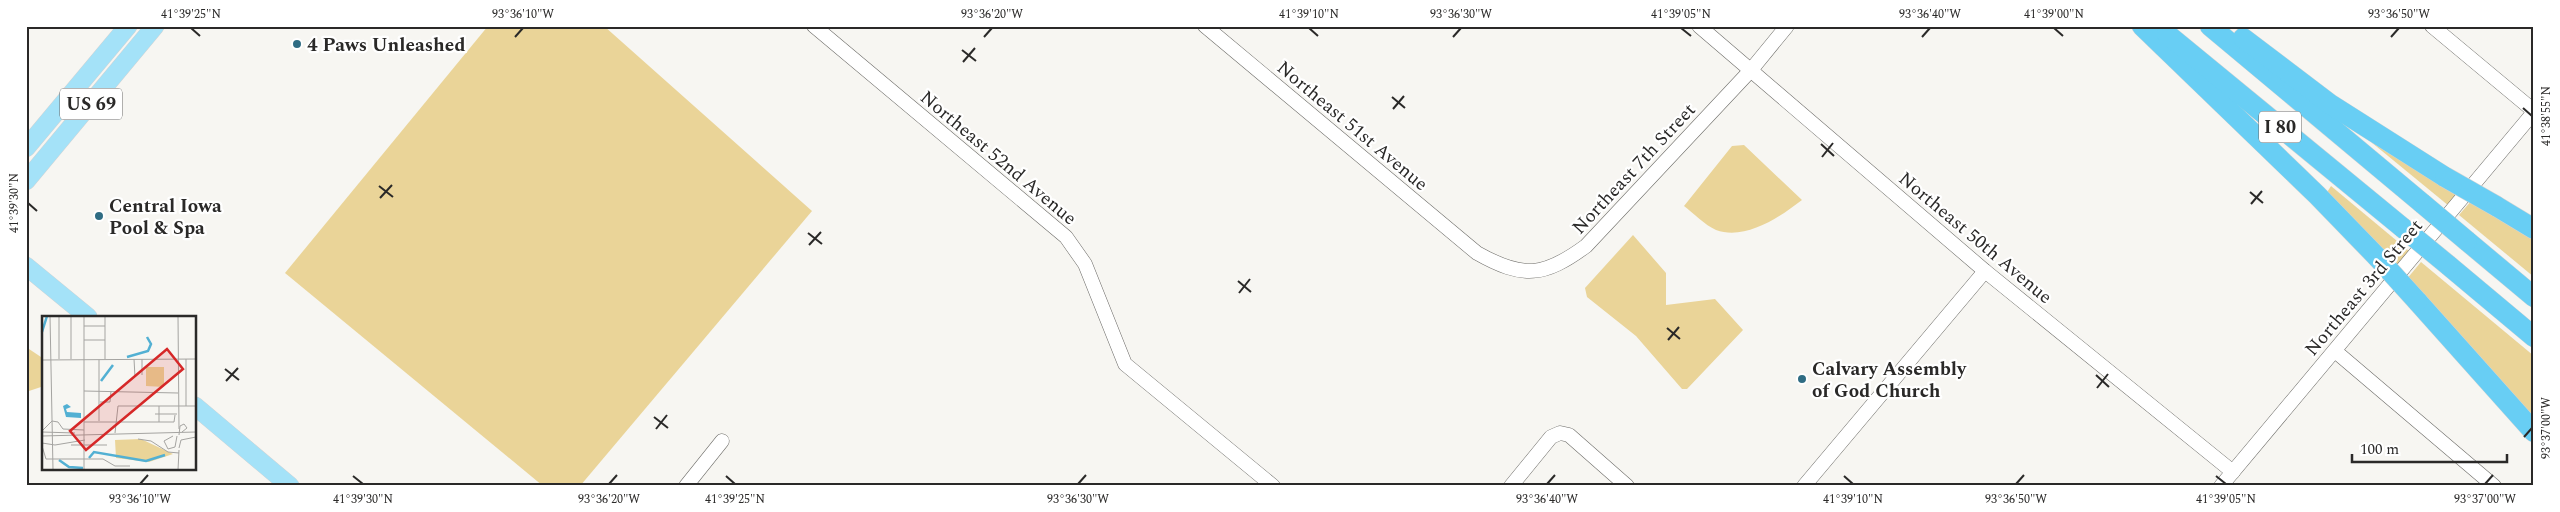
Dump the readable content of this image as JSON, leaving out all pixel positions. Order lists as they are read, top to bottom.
{
  "streets": {
    "highway": ["I 80"],
    "main road": ["US 69"],
    "street": [
      "Northeast 51st Avenue",
      "Northeast 52nd Avenue",
      "Northeast 7th Street",
      "Northeast 50th Avenue",
      "Northeast 3rd Street"
    ]
  },
  "crossings": [
    ["Northeast 51st Avenue", "Northeast 7th Street"],
    ["Northeast 7th Street", "Northeast 50th Avenue"],
    ["Northeast 50th Avenue", "Northeast 3rd Street"]
  ],
  "places": ["4 Paws Unleashed", "Central Iowa Pool & Spa", "Calvary Assembly of God Church"],
  "scale_bar": "100 m",
  "coordinates": [
    "41°39'25\"N",
    "93°36'10\"W",
    "93°36'20\"W",
    "41°39'10\"N",
    "93°36'30\"W",
    "41°39'05\"N",
    "93°36'40\"W",
    "41°39'00\"N",
    "93°36'50\"W",
    "41°38'55\"N",
    "41°39'30\"N",
    "93°37'00\"W"
  ]
}
